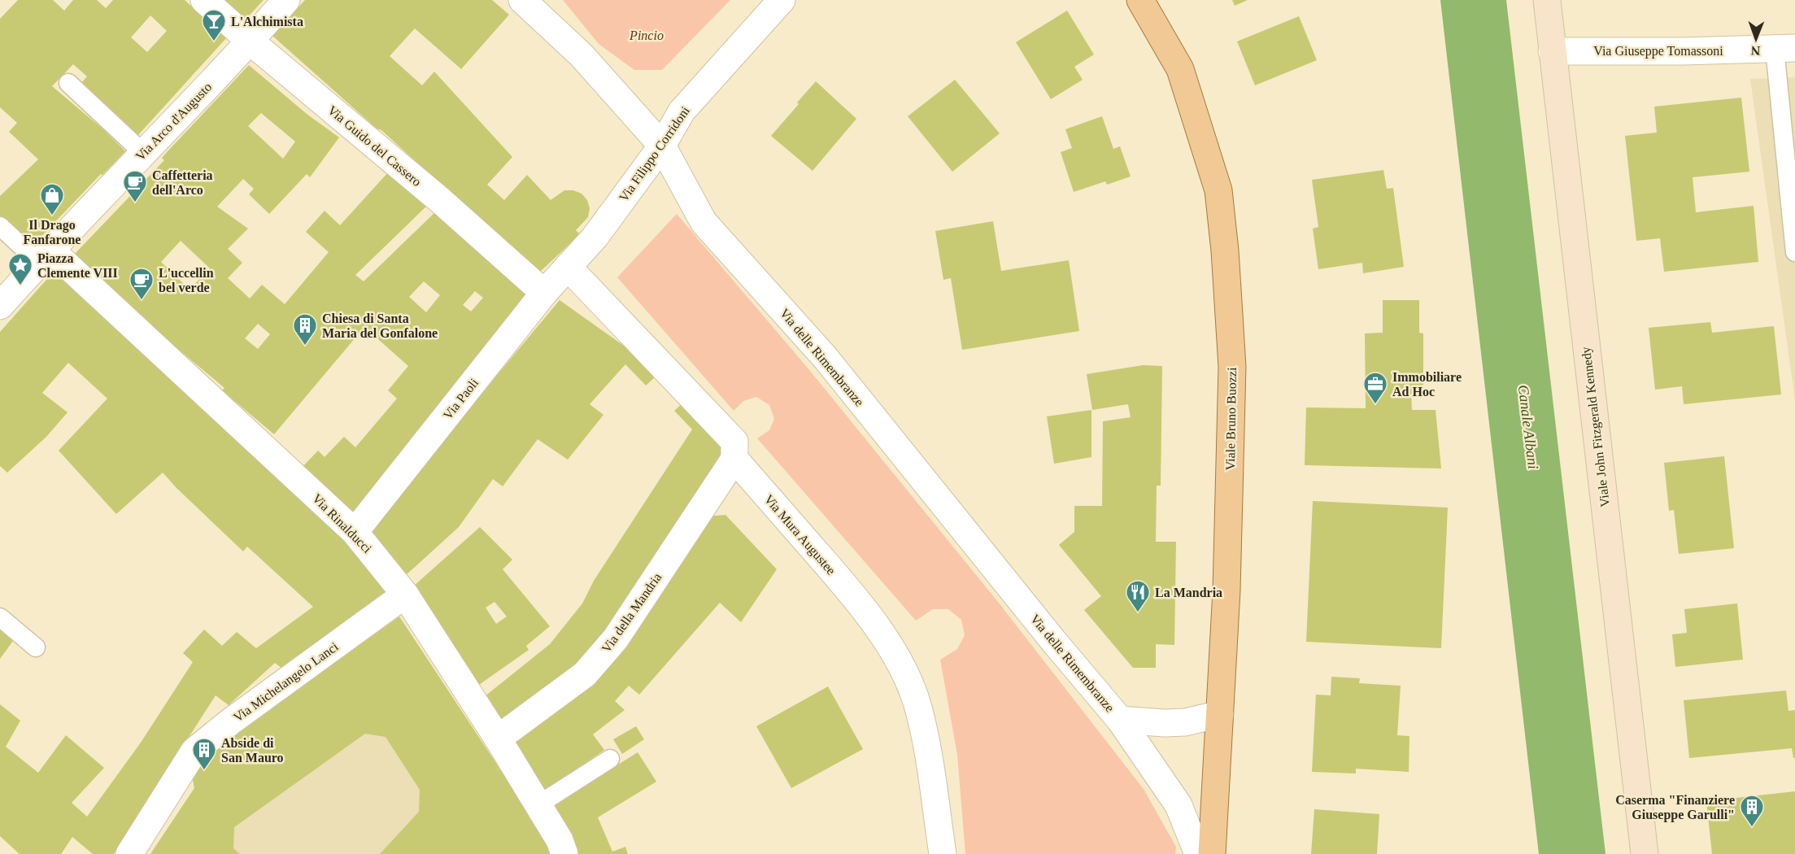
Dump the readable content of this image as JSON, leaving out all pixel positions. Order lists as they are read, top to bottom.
{
  "streets": {
    "main road": ["Viale Bruno Buozzi"],
    "street": [
      "Via Giuseppe Tomassoni",
      "Via Arco d'Augusto",
      "Via Guido del Cassero",
      "Via Filippo Corridoni",
      "Via delle Rimembranze",
      "Via Paoli",
      "Viale John Fitzgerald Kennedy",
      "Via Rinalducci",
      "Via Mura Augustee",
      "Via della Mandria",
      "Via Michelangelo Lanci"
    ]
  },
  "crossings": [
    ["Via Giuseppe Tomassoni", "Viale John Fitzgerald Kennedy"],
    ["Via Arco d'Augusto", "Via Guido del Cassero"],
    ["Via Arco d'Augusto", "Via Rinalducci"],
    ["Via Guido del Cassero", "Via Paoli"],
    ["Via Filippo Corridoni", "Via delle Rimembranze"],
    ["Via Filippo Corridoni", "Via Paoli"],
    ["Via Filippo Corridoni", "Via Mura Augustee"],
    ["Via delle Rimembranze", "Viale Bruno Buozzi"],
    ["Via Paoli", "Via Rinalducci"],
    ["Via Paoli", "Via Mura Augustee"],
    ["Via Rinalducci", "Via della Mandria"],
    ["Via Rinalducci", "Via Michelangelo Lanci"],
    ["Via Mura Augustee", "Via della Mandria"]
  ],
  "water": ["Canale Albani"],
  "parks": ["Pincio"],
  "places": {
    "bar": ["L'Alchimista"],
    "cafe": ["Caffetteria dell'Arco", "L'uccellin bel verde"],
    "shop": ["Il Drago Fanfarone"],
    "place": ["Piazza Clemente VIII"],
    "building": ["Chiesa di Santa Maria del Gonfalone", "Abside di San Mauro", "Caserma \"Finanziere Giuseppe Garulli\""],
    "office": ["Immobiliare Ad Hoc"],
    "restaurant": ["La Mandria"]
  },
  "north": "bottom"
}
